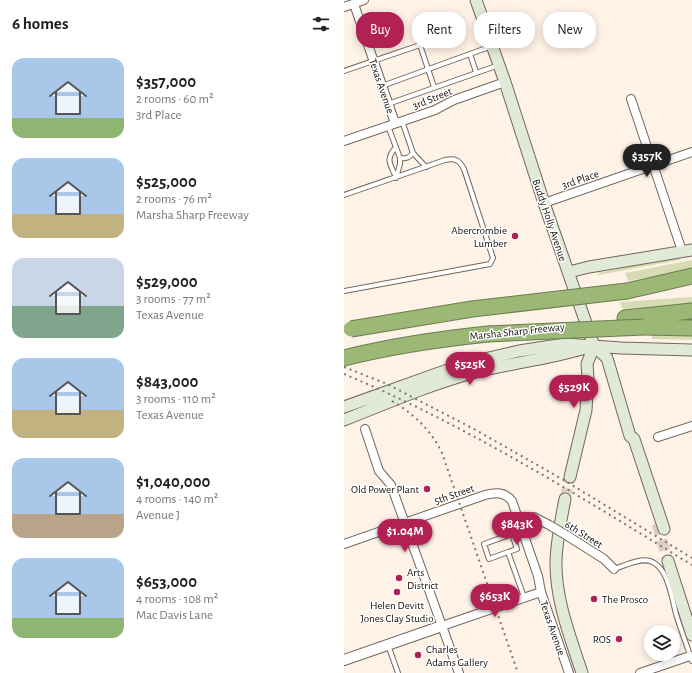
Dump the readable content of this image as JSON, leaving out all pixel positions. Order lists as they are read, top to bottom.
{
  "streets": {
    "highway": ["Marsha Sharp Freeway"],
    "main road": ["Texas Avenue", "Buddy Holly Avenue"],
    "street": [
      "3rd Street",
      "3rd Place",
      "5th Street",
      "6th Street"
    ]
  },
  "crossings": [
    ["Texas Avenue", "3rd Street"],
    ["Texas Avenue", "5th Street"],
    ["Texas Avenue", "6th Street"],
    ["3rd Street", "Buddy Holly Avenue"],
    ["3rd Place", "Buddy Holly Avenue"],
    ["Buddy Holly Avenue", "Marsha Sharp Freeway"]
  ],
  "places": [
    "Abercrombie Lumber",
    "Old Power Plant",
    "Arts District",
    "Helen Devitt Jones Clay Studio",
    "The Prosco",
    "ROS",
    "Charles Adams Gallery"
  ],
  "page": {
    "heading": "6 homes",
    "chip": [
      "Buy",
      "Rent",
      "Filters",
      "New"
    ],
    "list": [
      {
        "name": "$357,000",
        "note": "2 rooms · 60 m² · 3rd Place"
      },
      {
        "name": "$525,000",
        "note": "2 rooms · 76 m² · Marsha Sharp Freeway"
      },
      {
        "name": "$529,000",
        "note": "3 rooms · 77 m² · Texas Avenue"
      },
      {
        "name": "$843,000",
        "note": "3 rooms · 110 m² · Texas Avenue"
      },
      {
        "name": "$1,040,000",
        "note": "4 rooms · 140 m² · Avenue J"
      },
      {
        "name": "$653,000",
        "note": "4 rooms · 108 m² · Mac Davis Lane"
      }
    ],
    "price": [
      "$357K",
      "$525K",
      "$529K",
      "$843K",
      "$1.04M",
      "$653K"
    ]
  }
}
